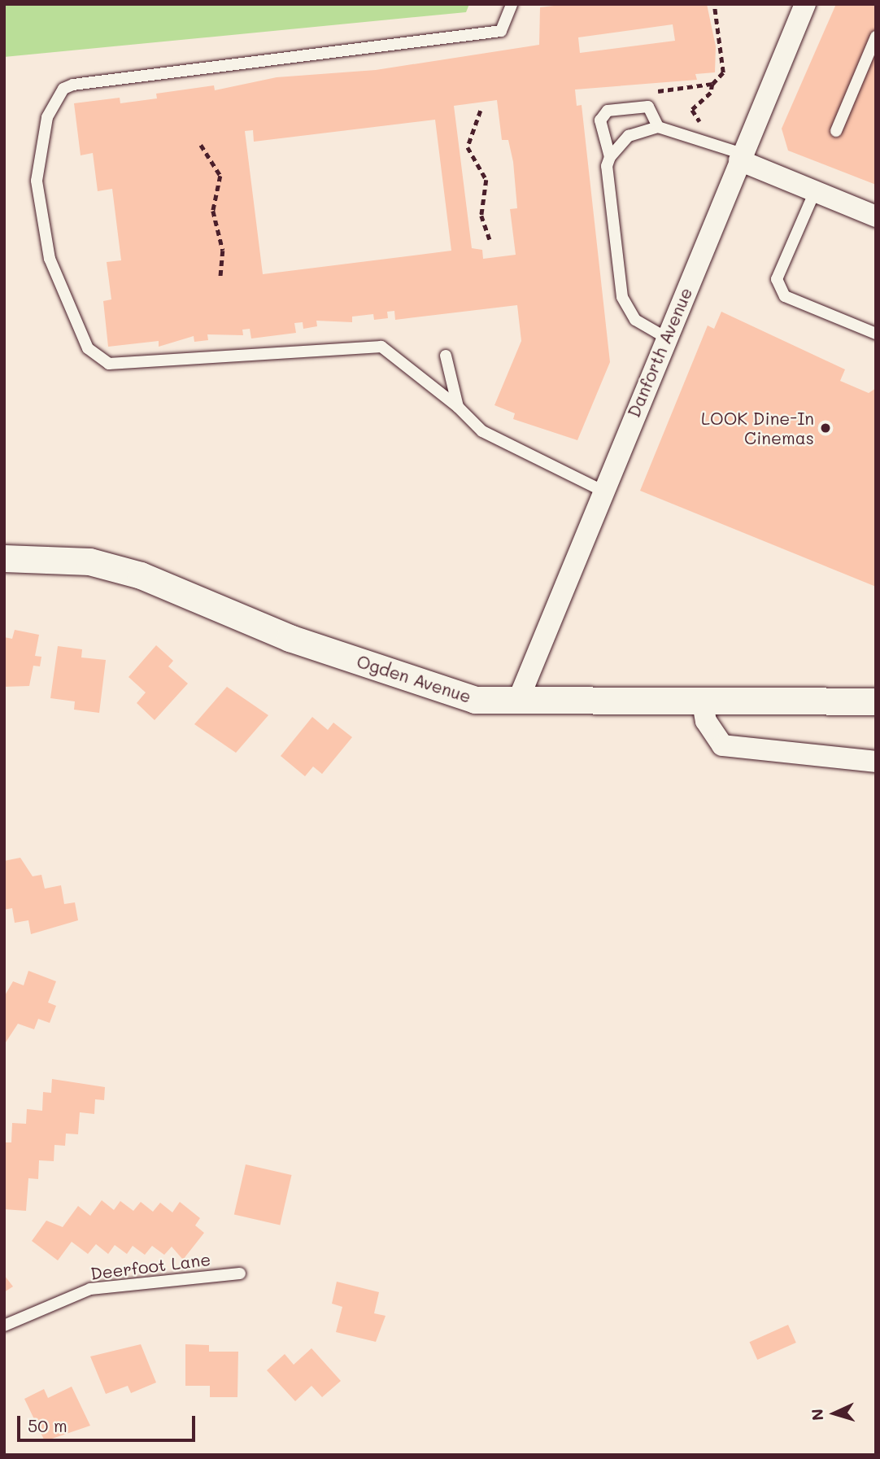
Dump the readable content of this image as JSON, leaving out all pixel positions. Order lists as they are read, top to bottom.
{
  "streets": {
    "street": ["Danforth Avenue", "Ogden Avenue"],
    "lane": ["Deerfoot Lane"]
  },
  "crossings": [
    ["Danforth Avenue", "Ogden Avenue"]
  ],
  "places": ["LOOK Dine-In Cinemas"],
  "scale_bar": "50 m",
  "north": "left"
}
